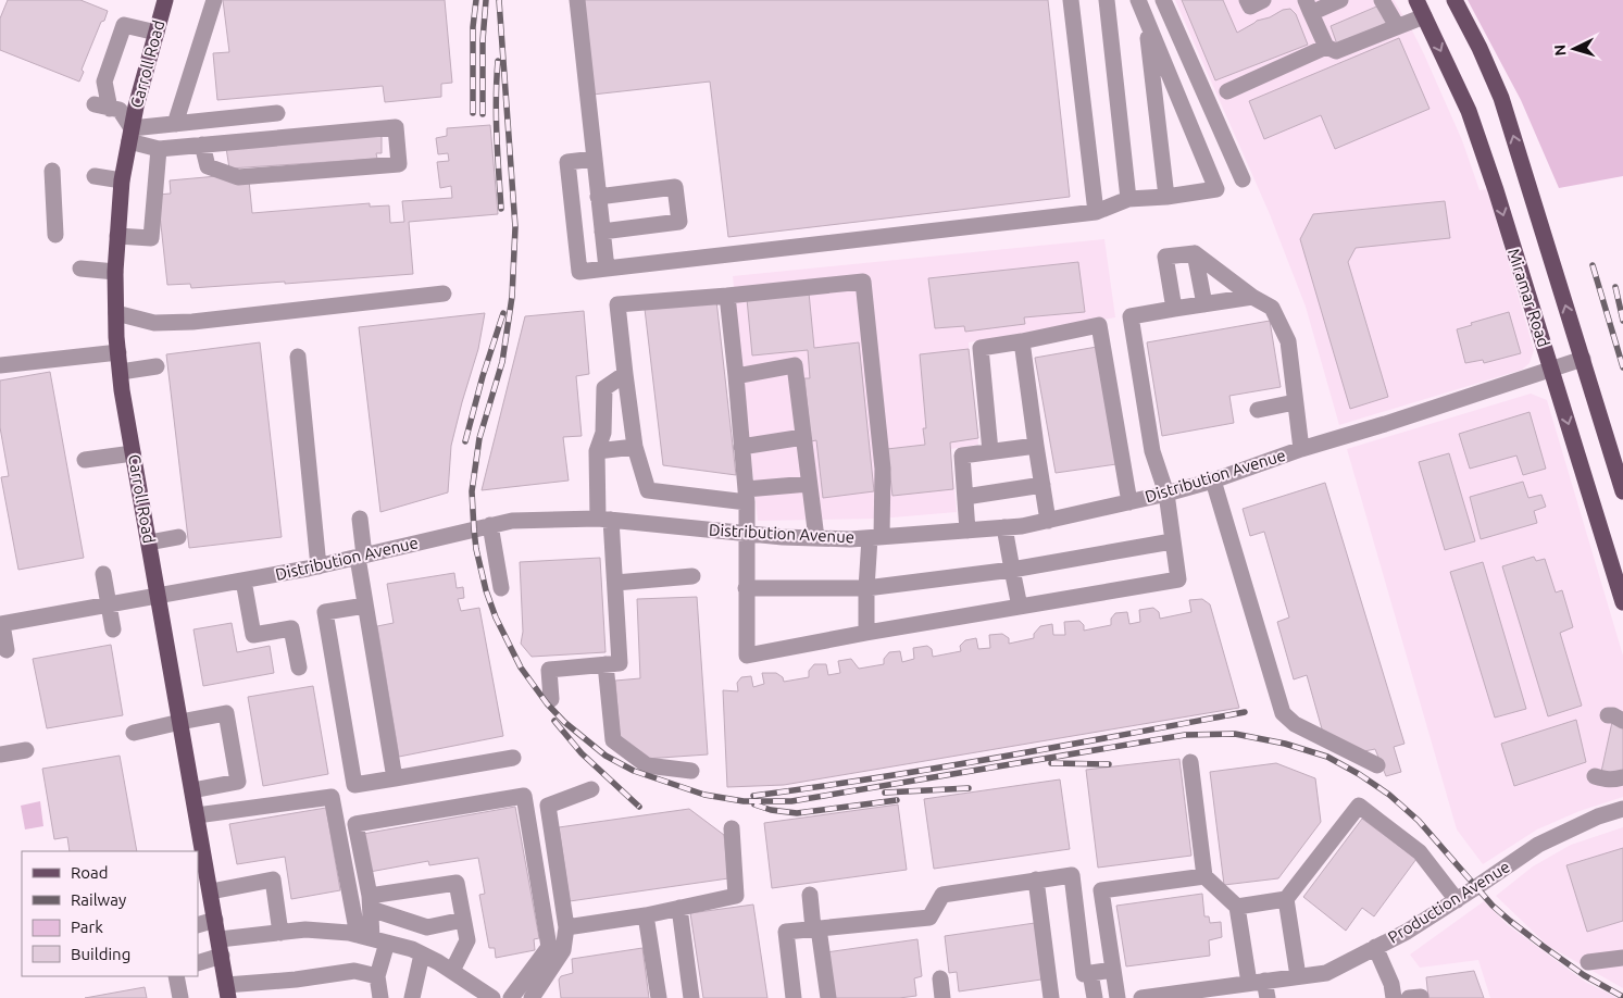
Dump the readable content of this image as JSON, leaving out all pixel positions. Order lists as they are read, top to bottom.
{
  "streets": {
    "main road": ["Carroll Road", "Miramar Road"],
    "street": ["Distribution Avenue", "Production Avenue"]
  },
  "crossings": [
    ["Carroll Road", "Distribution Avenue"],
    ["Miramar Road", "Distribution Avenue"]
  ],
  "legend": [
    "Road",
    "Railway",
    "Park",
    "Building"
  ],
  "north": "left"
}
